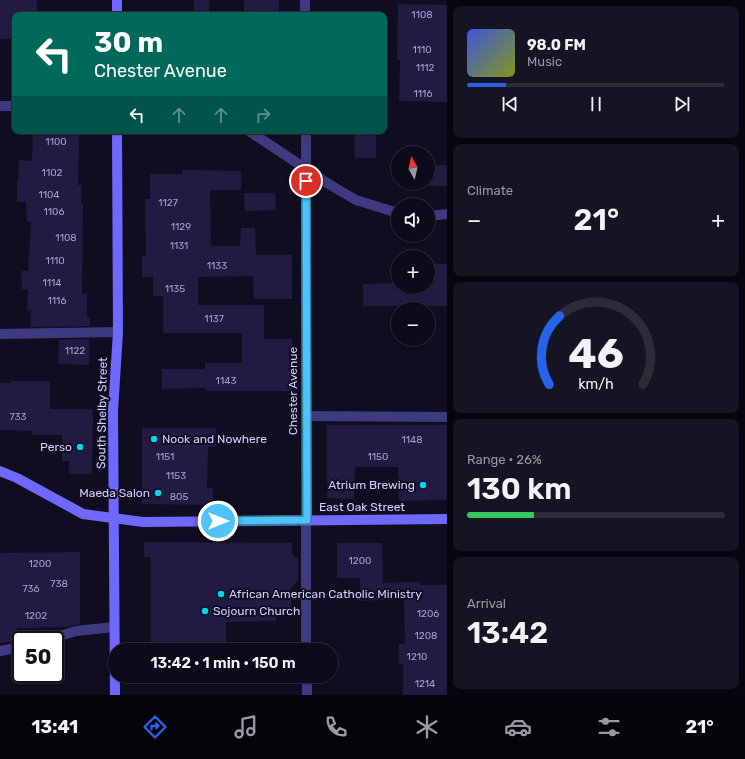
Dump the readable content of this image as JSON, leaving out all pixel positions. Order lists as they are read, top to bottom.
{
  "streets": {
    "main road": ["South Shelby Street", "East Oak Street"],
    "street": ["Chester Avenue"]
  },
  "crossings": [
    ["Chester Avenue", "East Oak Street"],
    ["South Shelby Street", "East Oak Street"]
  ],
  "places": [
    "Nook and Nowhere",
    "Perso",
    "Atrium Brewing",
    "Maeda Salon",
    "African American Catholic Ministry",
    "Sojourn Church"
  ],
  "house_numbers": [
    "1108",
    "1110",
    "1112",
    "1116",
    "1100",
    "1102",
    "1104",
    "1127",
    "1106",
    "1129",
    "1108",
    "1131",
    "1110",
    "1133",
    "1114",
    "1135",
    "1116",
    "1137",
    "1122",
    "1143",
    "733",
    "1148",
    "1151",
    "1150",
    "1153",
    "805",
    "1200",
    "1200",
    "738",
    "736",
    "1206",
    "1202",
    "1208",
    "1210",
    "1214"
  ],
  "north": "top",
  "page": {
    "turn": ["30 m", "Chester Avenue"],
    "song": ["98.0 FM", "Music"],
    "tile": [
      "Climate",
      ["Range · 26%", "130 km"],
      ["Arrival", "13:42"]
    ],
    "map_buttons": ["+", "−"],
    "heat": ["−", "21°", "+"],
    "limit": "50",
    "trip": "13:42 · 1 min · 150 m",
    "tabs": ["13:41", "21°"],
    "gauge": ["46", "km/h"]
  }
}
